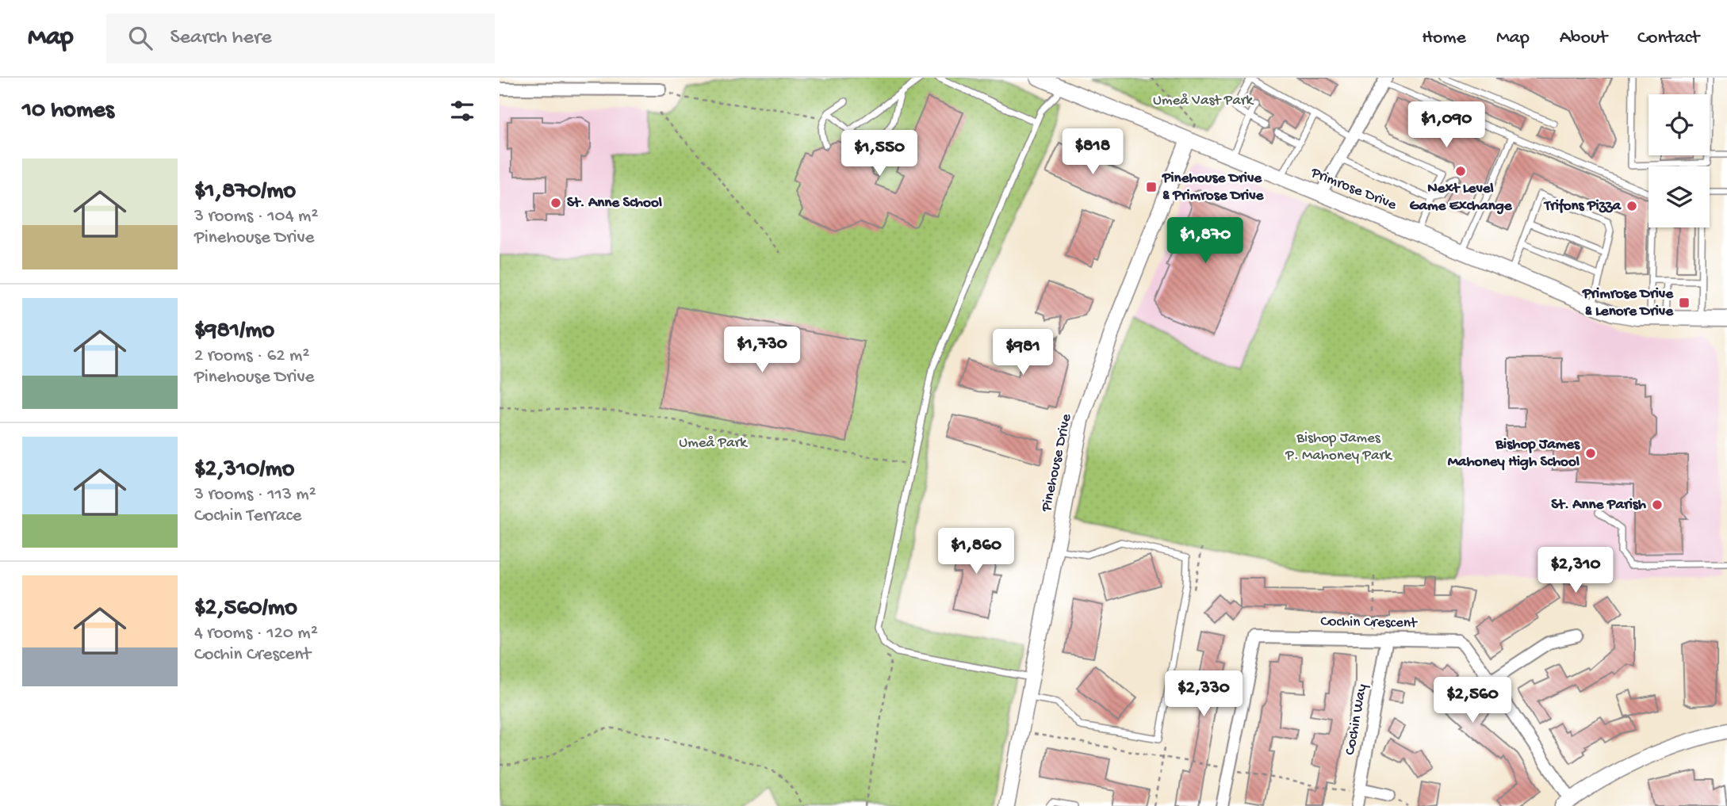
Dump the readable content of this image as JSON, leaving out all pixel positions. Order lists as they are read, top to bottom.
{
  "streets": {
    "street": [
      "Primrose Drive",
      "Pinehouse Drive",
      "Cochin Crescent",
      "Cochin Way"
    ]
  },
  "crossings": [
    ["Primrose Drive", "Pinehouse Drive"],
    ["Cochin Crescent", "Cochin Way"]
  ],
  "parks": ["Umeå Vast Park", "Bishop James P. Mahoney Park", "Umeå Park"],
  "places": {
    "other": [
      "Next Level Game Exchange",
      "St. Anne School",
      "Trifons Pizza",
      "Bishop James Mahoney High School",
      "St. Anne Parish"
    ],
    "transit": ["Pinehouse Drive & Primrose Drive", "Primrose Drive & Lenore Drive"]
  },
  "page": {
    "header": "Map",
    "search": "Search here",
    "nav": [
      "Home",
      "Map",
      "About",
      "Contact"
    ],
    "heading": "10 homes",
    "price": [
      "$1,090",
      "$818",
      "$1,550",
      "$1,870",
      "$1,730",
      "$981",
      "$1,860",
      "$2,310",
      "$2,330",
      "$2,560"
    ],
    "list": [
      {
        "name": "$1,870/mo",
        "note": "3 rooms · 104 m² · Pinehouse Drive"
      },
      {
        "name": "$981/mo",
        "note": "2 rooms · 62 m² · Pinehouse Drive"
      },
      {
        "name": "$2,310/mo",
        "note": "3 rooms · 113 m² · Cochin Terrace"
      },
      {
        "name": "$2,560/mo",
        "note": "4 rooms · 120 m² · Cochin Crescent"
      }
    ]
  }
}
